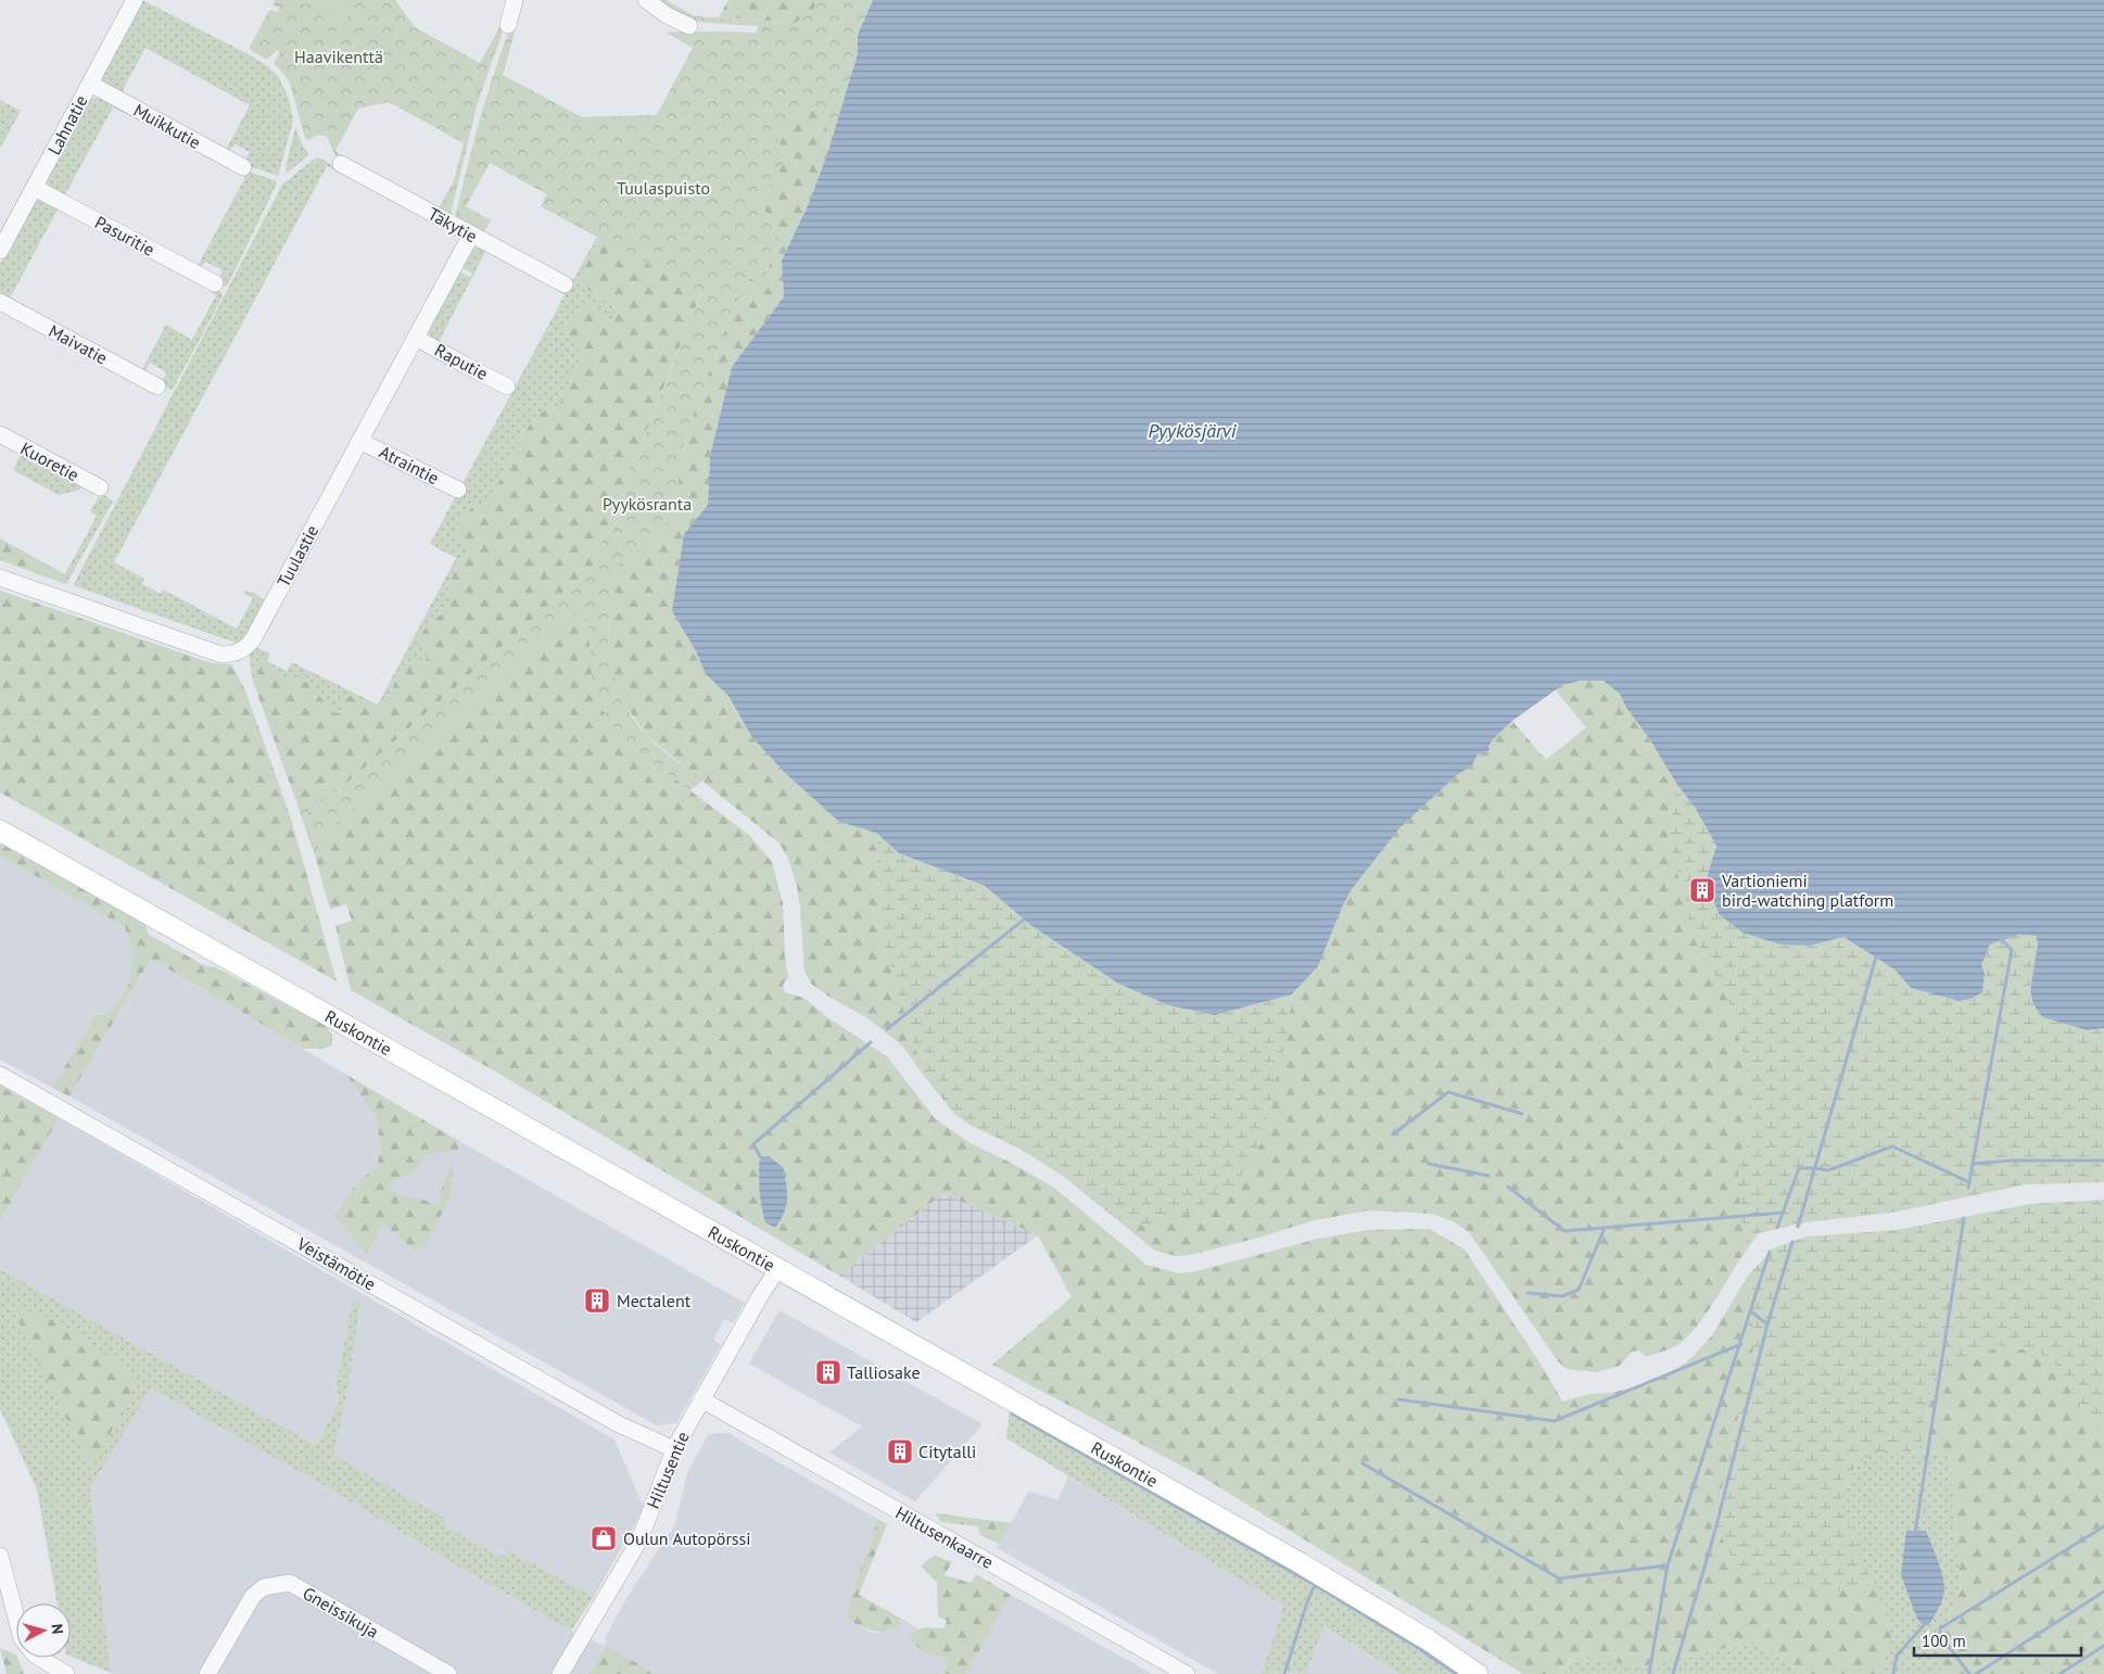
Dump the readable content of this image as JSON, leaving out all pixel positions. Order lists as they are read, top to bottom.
{
  "streets": {
    "main road": ["Ruskontie"],
    "street": [
      "Lahnatie",
      "Muikkutie",
      "Täkytie",
      "Pasuritie",
      "Maivatie",
      "Raputie",
      "Kuoretie",
      "Atraintie",
      "Tuulastie",
      "Veistämötie",
      "Hiltusentie",
      "Hiltusenkaarre",
      "Gneissikuja"
    ]
  },
  "crossings": [
    ["Lahnatie", "Muikkutie"],
    ["Lahnatie", "Pasuritie"],
    ["Täkytie", "Tuulastie"],
    ["Raputie", "Tuulastie"],
    ["Atraintie", "Tuulastie"],
    ["Ruskontie", "Hiltusentie"],
    ["Veistämötie", "Hiltusentie"],
    ["Hiltusentie", "Hiltusenkaarre"]
  ],
  "water": ["Pyykösjärvi"],
  "parks": ["Haavikenttä", "Tuulaspuisto", "Pyykösranta"],
  "places": {
    "building": [
      "Vartioniemi bird-watching platform",
      "Mectalent",
      "Talliosake",
      "Citytalli"
    ],
    "shop": ["Oulun Autopörssi"]
  },
  "scale_bar": "100 m",
  "north": "right"
}
